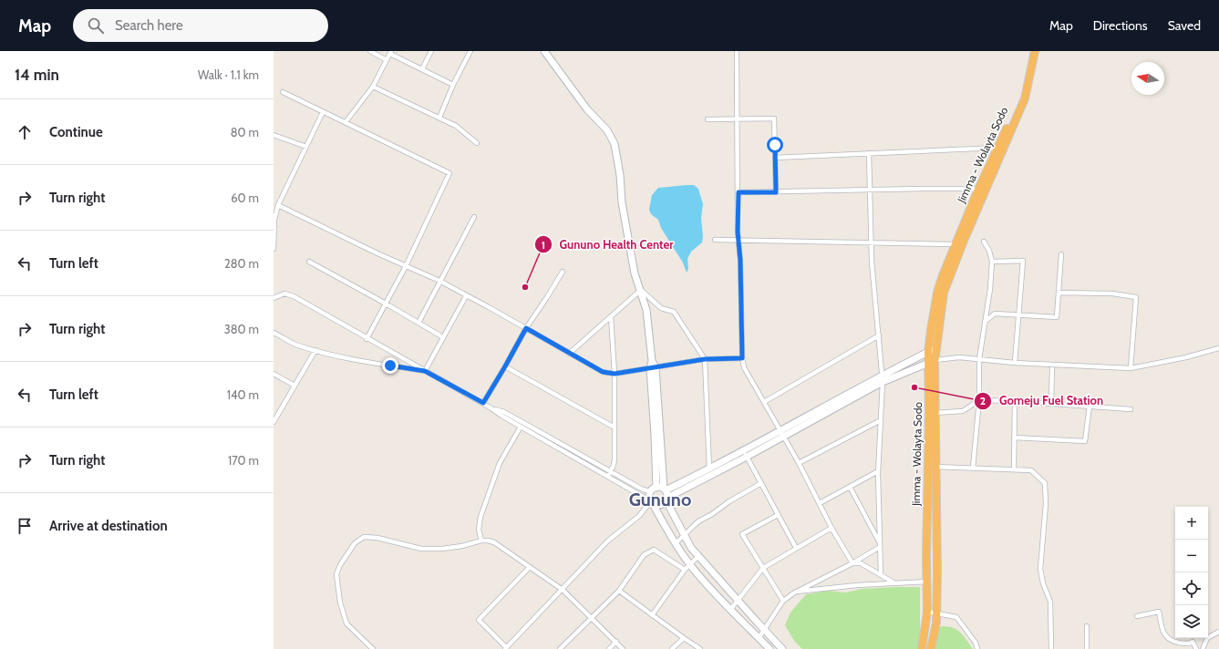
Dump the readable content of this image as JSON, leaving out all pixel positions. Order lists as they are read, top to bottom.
{
  "streets": {
    "highway": ["Jimma - Wolayta Sodo"]
  },
  "districts": ["Gununo"],
  "places": ["Gununo Health Center", "Gomeju Fuel Station"],
  "north": "left",
  "page": {
    "header": "Map",
    "search": "Search here",
    "nav": ["Map", "Directions", "Saved"],
    "heading": ["14 min", "Walk · 1.1 km"],
    "list": [
      ["Continue", "80 m"],
      ["Turn right", "60 m"],
      ["Turn left", "280 m"],
      ["Turn right", "380 m"],
      ["Turn left", "140 m"],
      ["Turn right", "170 m"],
      "Arrive at destination"
    ],
    "map_buttons": ["+", "−"]
  }
}
